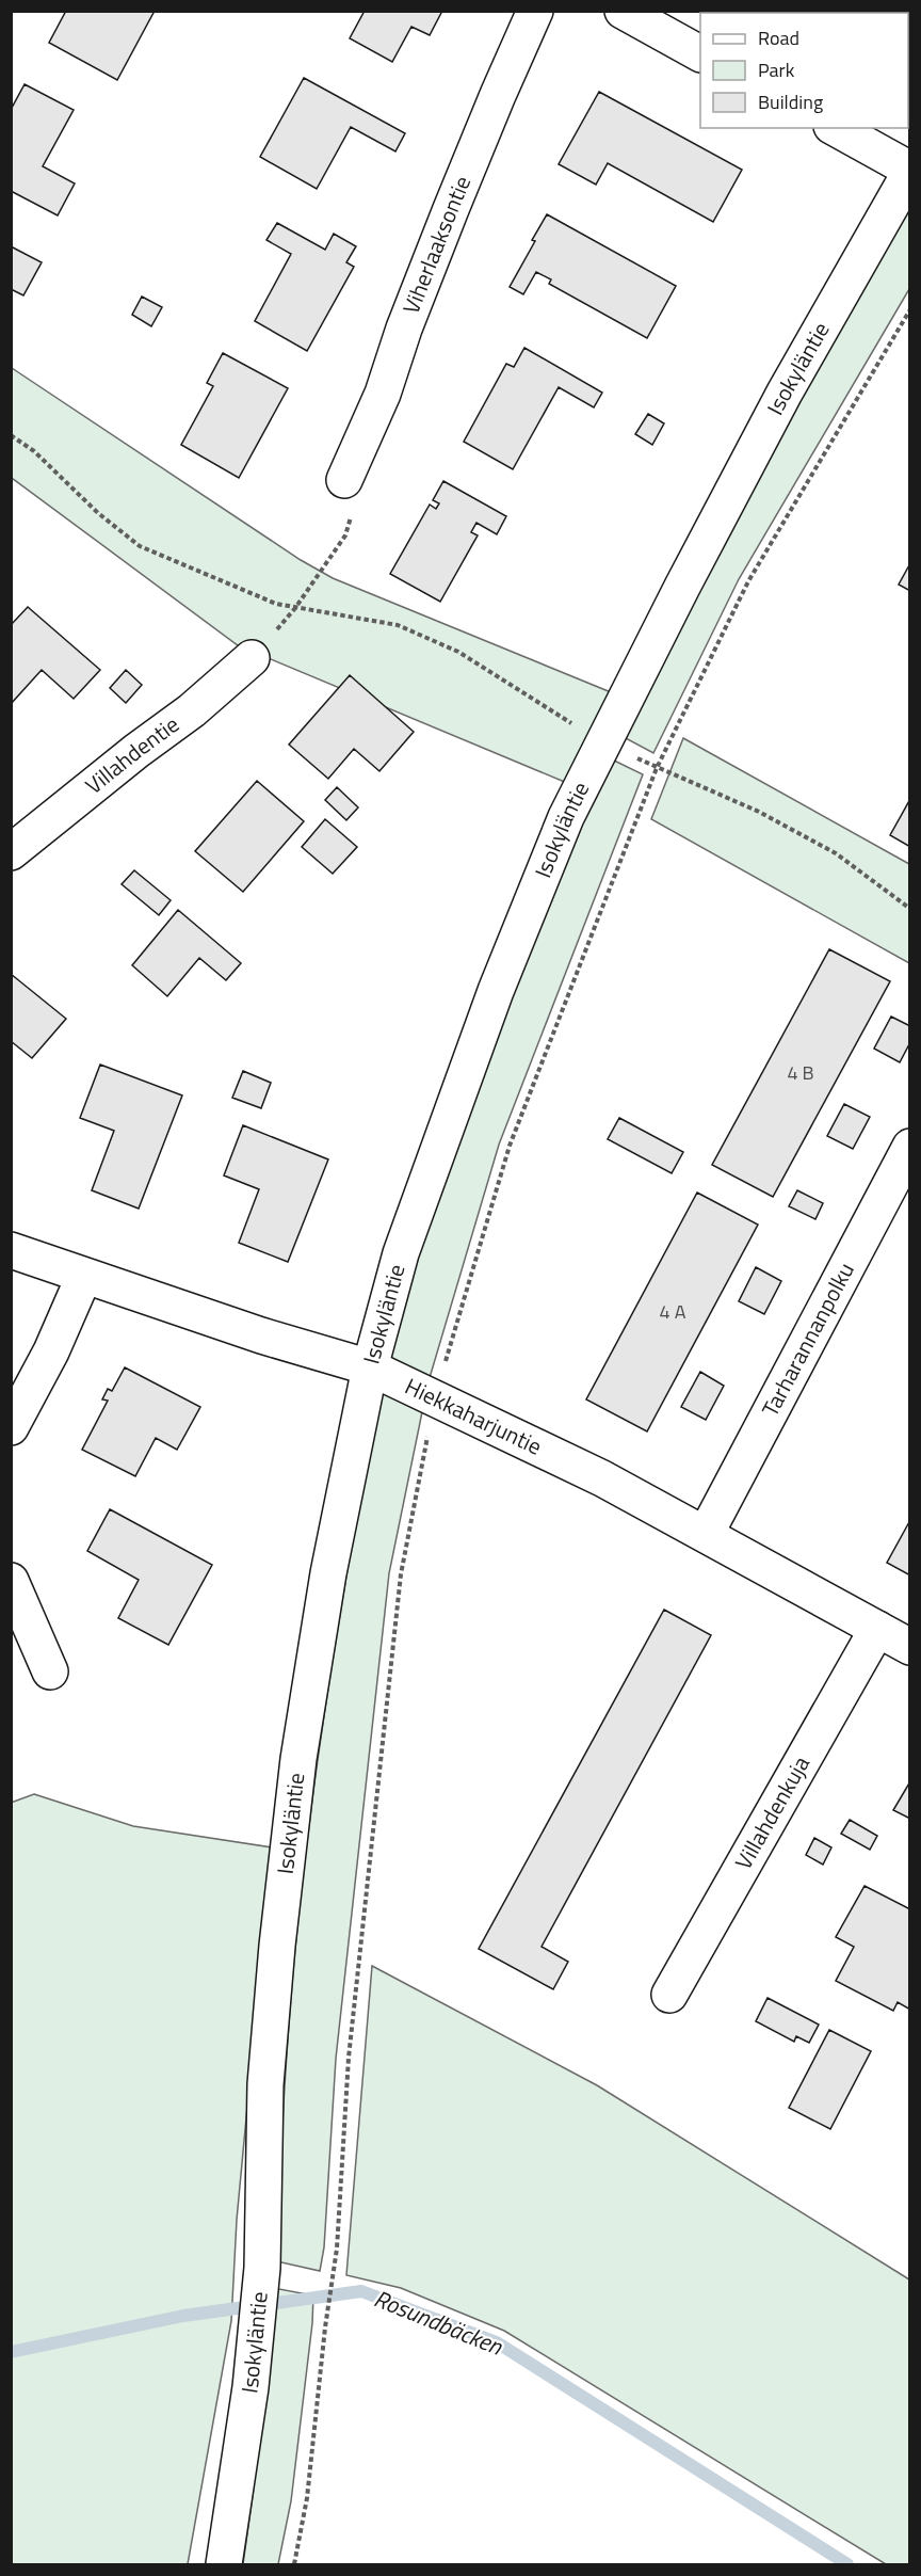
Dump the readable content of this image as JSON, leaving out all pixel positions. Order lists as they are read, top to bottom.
{
  "streets": {
    "street": [
      "Viherlaaksontie",
      "Isokyläntie",
      "Villahdentie",
      "Tarharannanpolku",
      "Hiekkaharjuntie",
      "Villahdenkuja"
    ]
  },
  "crossings": [
    ["Isokyläntie", "Hiekkaharjuntie"],
    ["Tarharannanpolku", "Hiekkaharjuntie"],
    ["Hiekkaharjuntie", "Villahdenkuja"]
  ],
  "water": ["Rosundbäcken"],
  "house_numbers": ["4 B", "4 A"],
  "legend": ["Road", "Park", "Building"]
}
